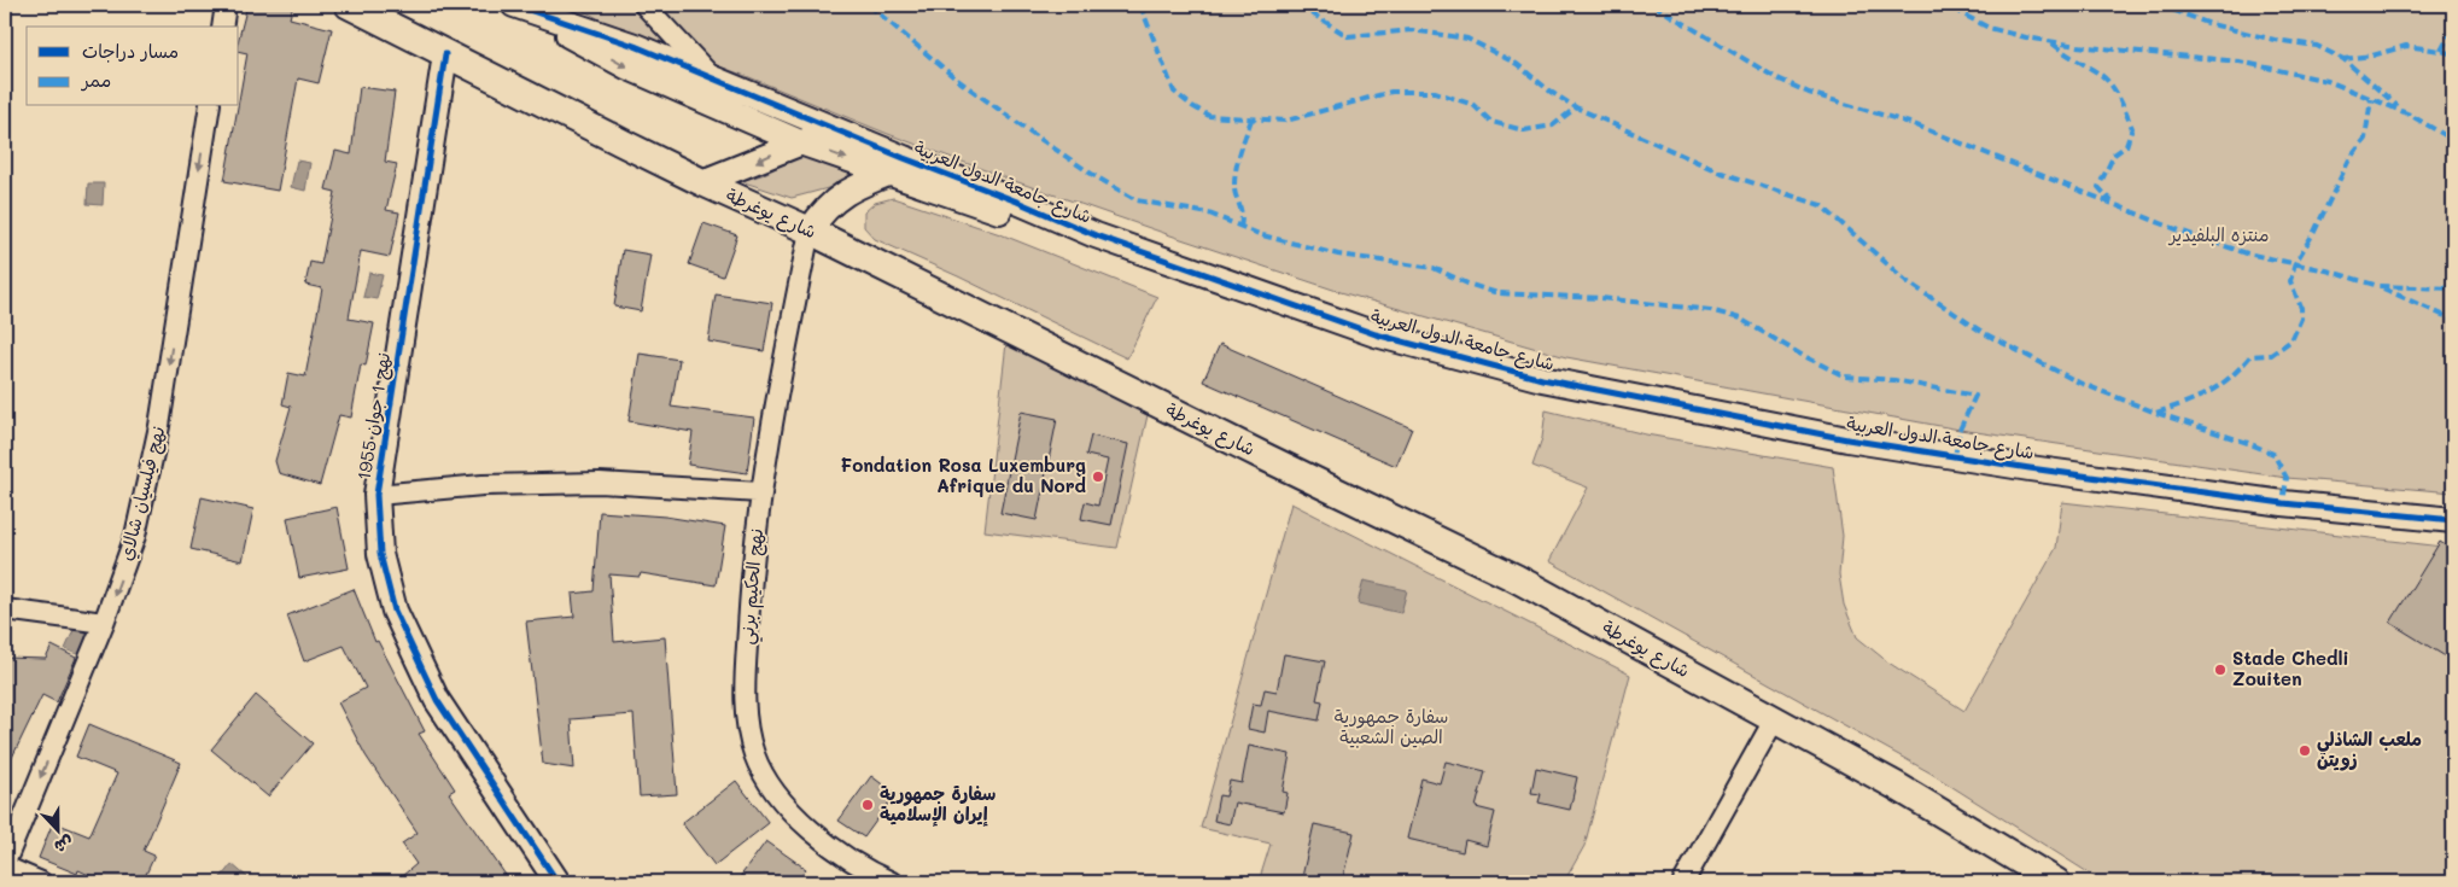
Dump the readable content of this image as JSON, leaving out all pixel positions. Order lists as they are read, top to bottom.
{
  "streets": {
    "main road": ["شارع يوغرطة"],
    "street": [
      "شارع جامعة الدول العربية",
      "نهج 1 جوان 1955",
      "نهج فيلسيان شالاي",
      "نهج الحكيم برني"
    ]
  },
  "crossings": [
    ["شارع يوغرطة", "نهج 1 جوان 1955"],
    ["شارع يوغرطة", "نهج الحكيم برني"]
  ],
  "one_way": ["نهج فيلسيان شالاي"],
  "parks": ["منتزه البلفيدير", "سفارة جمهورية الصين الشعبية"],
  "places": [
    "Fondation Rosa Luxemburg Afrique du Nord",
    "Stade Chedli Zouiten",
    "ملعب الشاذلي زويتن",
    "سفارة جمهورية إيران الإسلامية"
  ],
  "legend": ["مسار دراجات", "ممر"],
  "north": "bottom"
}
